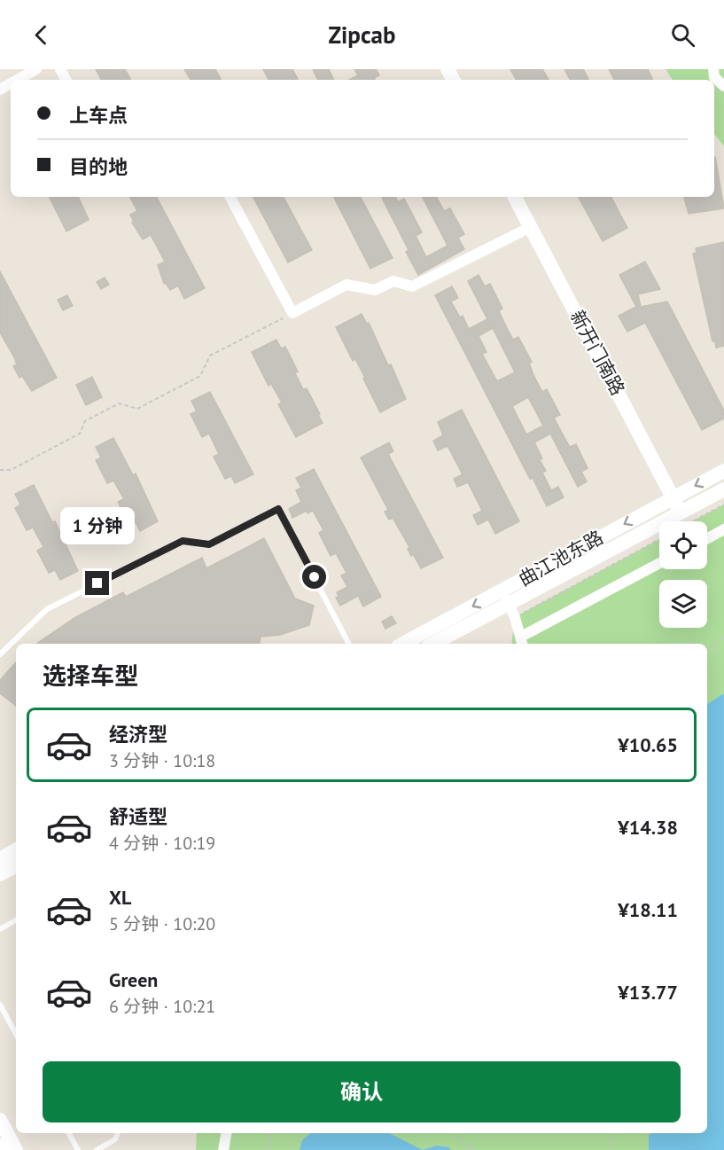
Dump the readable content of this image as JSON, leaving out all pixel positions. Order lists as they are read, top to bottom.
{
  "streets": {
    "main road": ["新开门南路", "曲江池东路"]
  },
  "crossings": [
    ["新开门南路", "曲江池东路"]
  ],
  "page": {
    "header": "Zipcab",
    "banner": ["上车点", "目的地"],
    "bubble": "1 分钟",
    "heading": "选择车型",
    "list": [
      {
        "name": "经济型",
        "note": "3 分钟 · 10:18",
        "value": "¥10.65"
      },
      {
        "name": "舒适型",
        "note": "4 分钟 · 10:19",
        "value": "¥14.38"
      },
      {
        "name": "XL",
        "note": "5 分钟 · 10:20",
        "value": "¥18.11"
      },
      {
        "name": "Green",
        "note": "6 分钟 · 10:21",
        "value": "¥13.77"
      }
    ],
    "buttons": "确认"
  }
}
